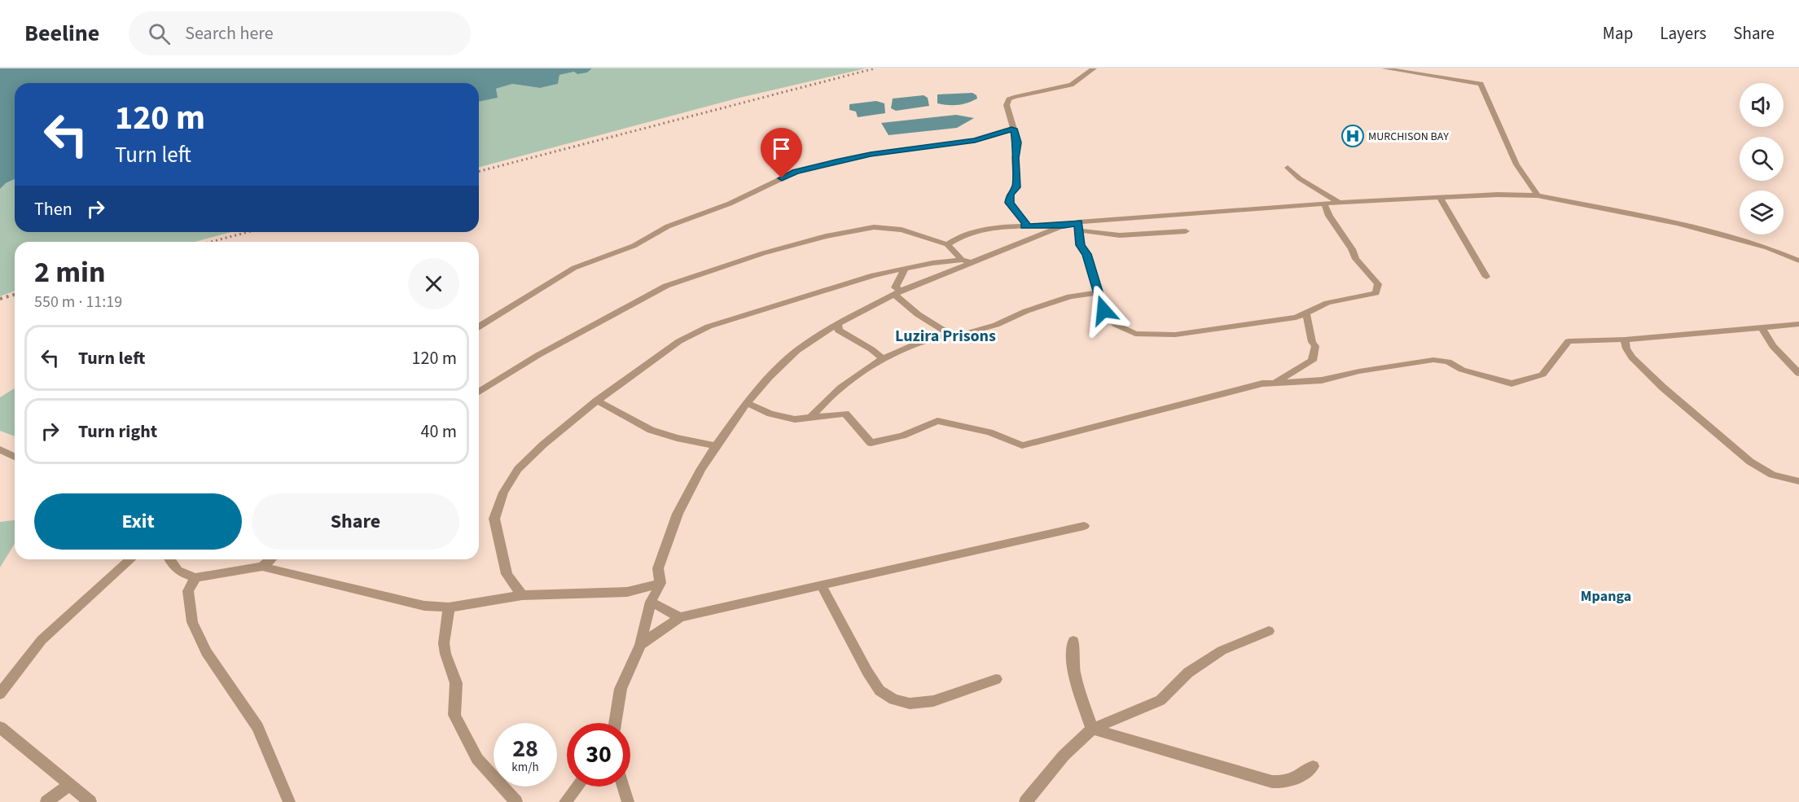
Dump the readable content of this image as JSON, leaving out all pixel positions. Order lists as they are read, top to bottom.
{
  "districts": ["Luzira Prisons", "Mpanga"],
  "places": {
    "hospital": ["MURCHISON BAY"]
  },
  "page": {
    "header": "Beeline",
    "search": "Search here",
    "nav": ["Map", "Layers", "Share"],
    "turn": ["120 m", "Turn left"],
    "then": "Then",
    "heading": ["2 min", "550 m · 11:19"],
    "list": [
      {
        "name": "Turn left",
        "value": "120 m"
      },
      {
        "name": "Turn right",
        "value": "40 m"
      }
    ],
    "buttons": ["Exit", "Share"],
    "speed": "28 km/h",
    "limit": "30"
  }
}
